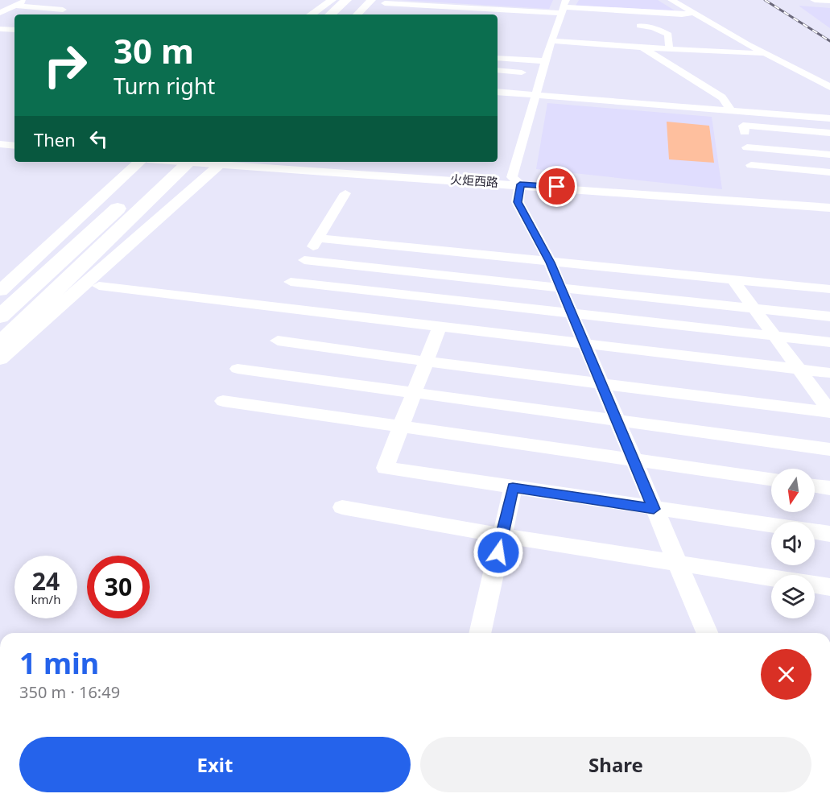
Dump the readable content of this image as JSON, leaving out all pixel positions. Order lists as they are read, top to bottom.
{
  "streets": {
    "street": ["火炬西路"]
  },
  "north": "bottom",
  "page": {
    "turn": ["30 m", "Turn right"],
    "then": "Then",
    "speed": "24 km/h",
    "limit": "30",
    "heading": ["1 min", "350 m · 16:49"],
    "buttons": ["Exit", "Share"]
  }
}
